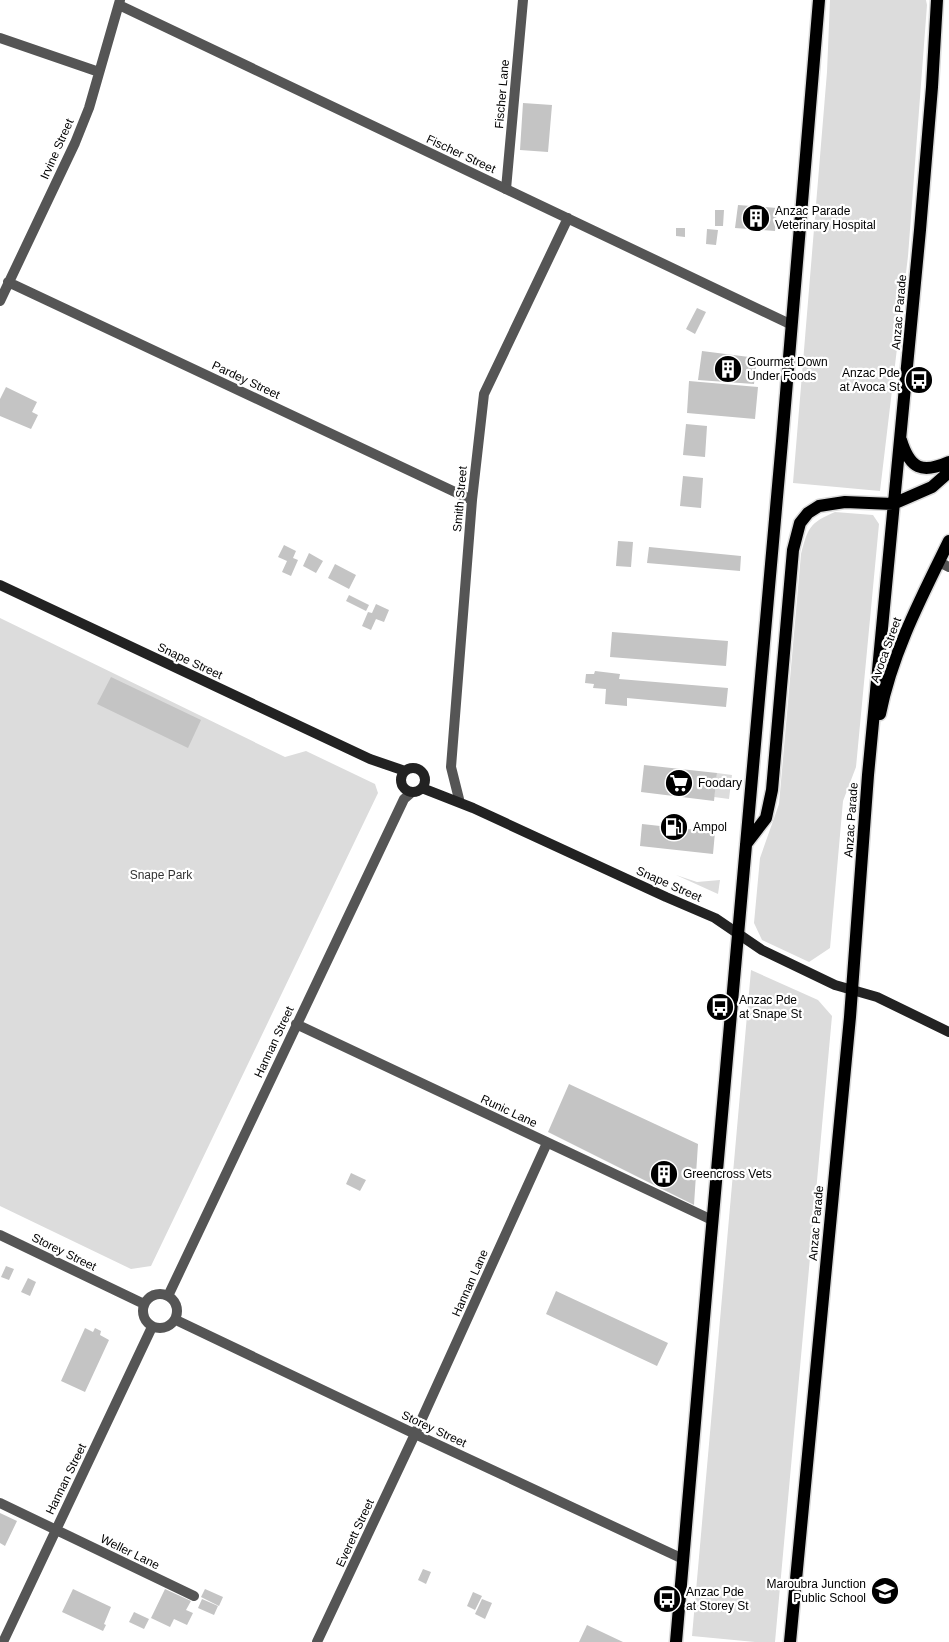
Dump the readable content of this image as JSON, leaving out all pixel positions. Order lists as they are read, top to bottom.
{
  "streets": {
    "main road": ["Anzac Parade", "Avoca Street"],
    "street": [
      "Fischer Lane",
      "Irvine Street",
      "Fischer Street",
      "Pardey Street",
      "Smith Street",
      "Snape Street",
      "Hannan Street",
      "Runic Lane",
      "Storey Street",
      "Hannan Lane",
      "Everett Street",
      "Weller Lane"
    ]
  },
  "crossings": [
    ["Fischer Lane", "Fischer Street"],
    ["Irvine Street", "Fischer Street"],
    ["Irvine Street", "Pardey Street"],
    ["Fischer Street", "Smith Street"],
    ["Anzac Parade", "Avoca Street"],
    ["Anzac Parade", "Snape Street"],
    ["Pardey Street", "Smith Street"],
    ["Smith Street", "Snape Street"],
    ["Snape Street", "Hannan Street"],
    ["Hannan Street", "Runic Lane"],
    ["Hannan Street", "Storey Street"],
    ["Hannan Street", "Weller Lane"],
    ["Runic Lane", "Hannan Lane"],
    ["Storey Street", "Hannan Lane"],
    ["Storey Street", "Everett Street"],
    ["Hannan Lane", "Everett Street"]
  ],
  "parks": ["Snape Park"],
  "places": {
    "building": ["Anzac Parade Veterinary Hospital", "Gourmet Down Under Foods", "Greencross Vets"],
    "bus stop": ["Anzac Pde at Avoca St", "Anzac Pde at Snape St", "Anzac Pde at Storey St"],
    "supermarket": ["Foodary"],
    "fuel station": ["Ampol"],
    "school or university": ["Maroubra Junction Public School"]
  }
}
